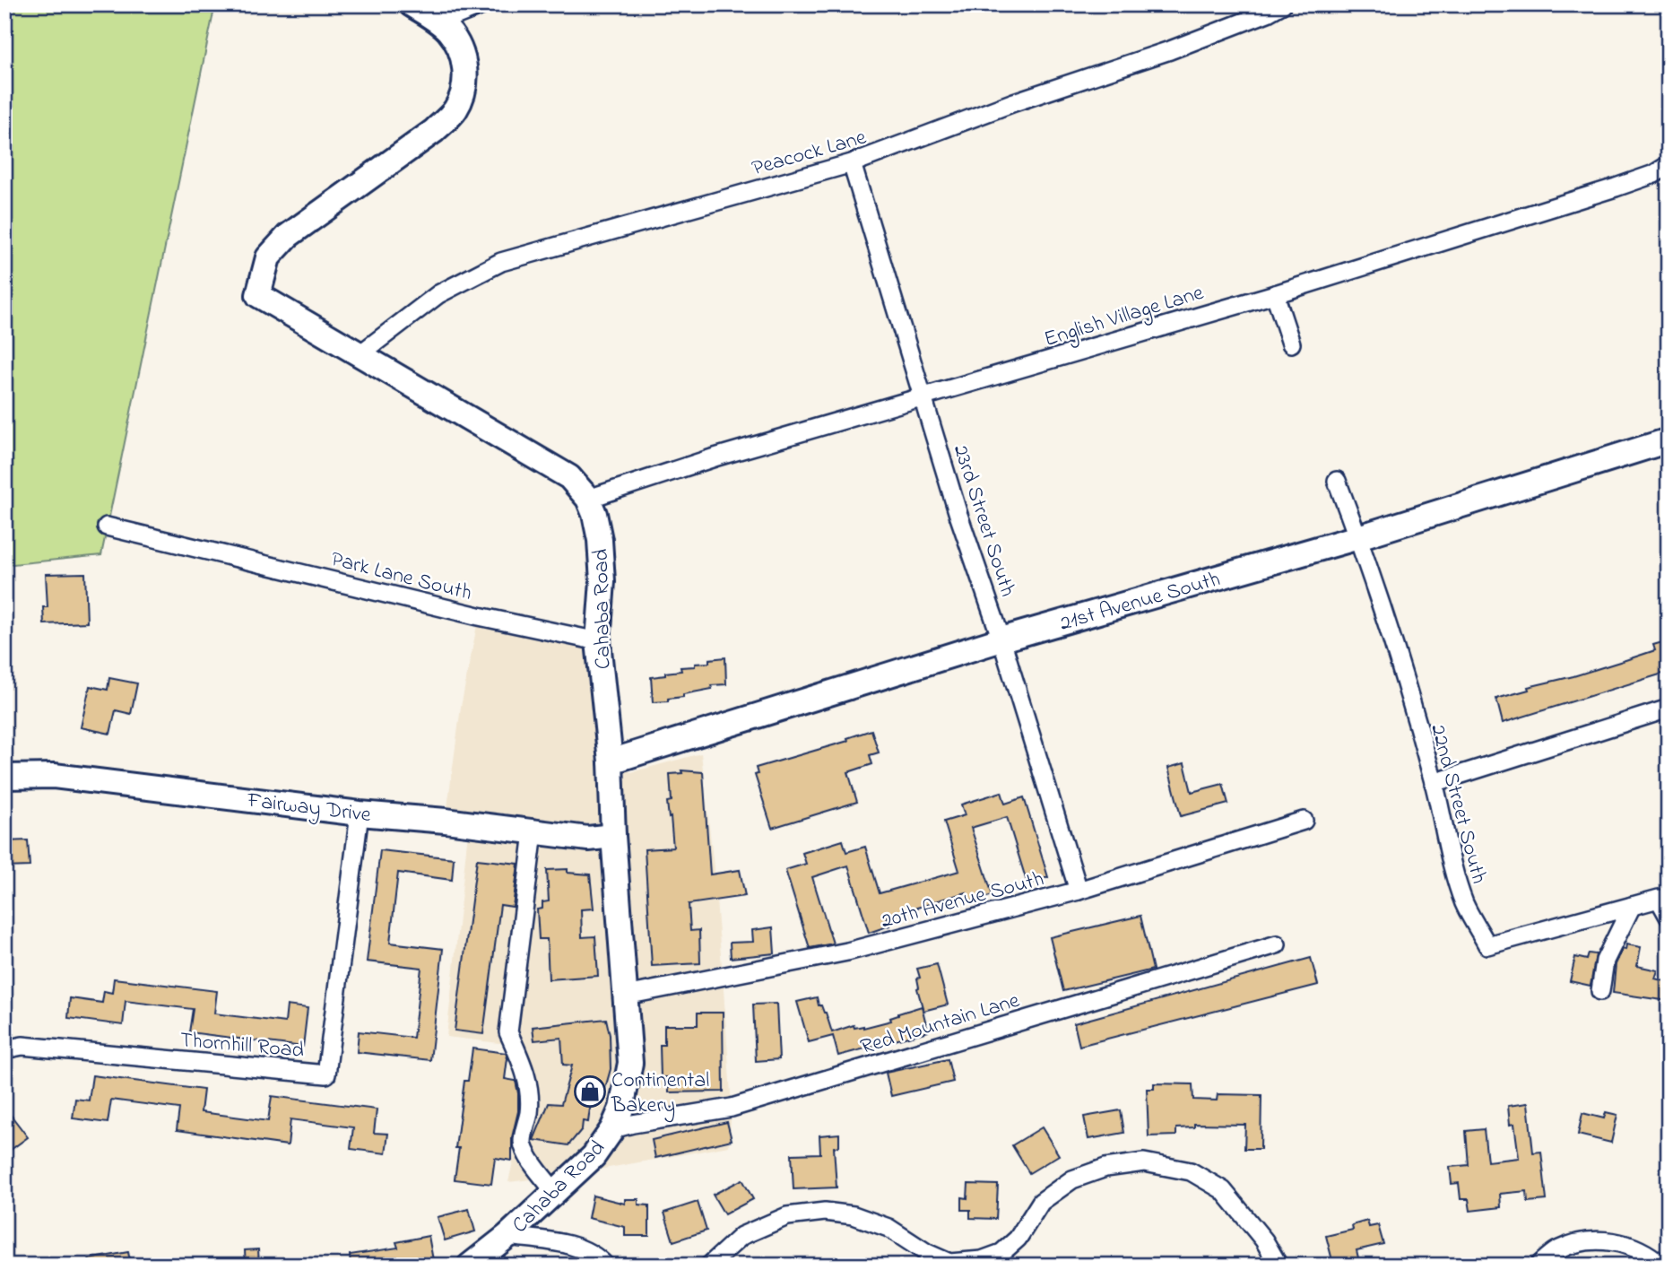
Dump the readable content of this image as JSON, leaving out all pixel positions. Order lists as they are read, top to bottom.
{
  "streets": {
    "street": [
      "Peacock Lane",
      "English Village Lane",
      "23rd Street South",
      "Park Lane South",
      "21st Avenue South",
      "Cahaba Road",
      "22nd Street South",
      "Fairway Drive",
      "20th Avenue South",
      "Red Mountain Lane",
      "Thornhill Road"
    ]
  },
  "crossings": [
    ["Peacock Lane", "23rd Street South"],
    ["Peacock Lane", "Cahaba Road"],
    ["English Village Lane", "23rd Street South"],
    ["English Village Lane", "Cahaba Road"],
    ["23rd Street South", "21st Avenue South"],
    ["23rd Street South", "20th Avenue South"],
    ["Park Lane South", "Cahaba Road"],
    ["21st Avenue South", "Cahaba Road"],
    ["21st Avenue South", "22nd Street South"],
    ["Cahaba Road", "Fairway Drive"],
    ["Cahaba Road", "20th Avenue South"],
    ["Cahaba Road", "Red Mountain Lane"],
    ["Fairway Drive", "Thornhill Road"]
  ],
  "places": {
    "shop": ["Continental Bakery"]
  }
}
